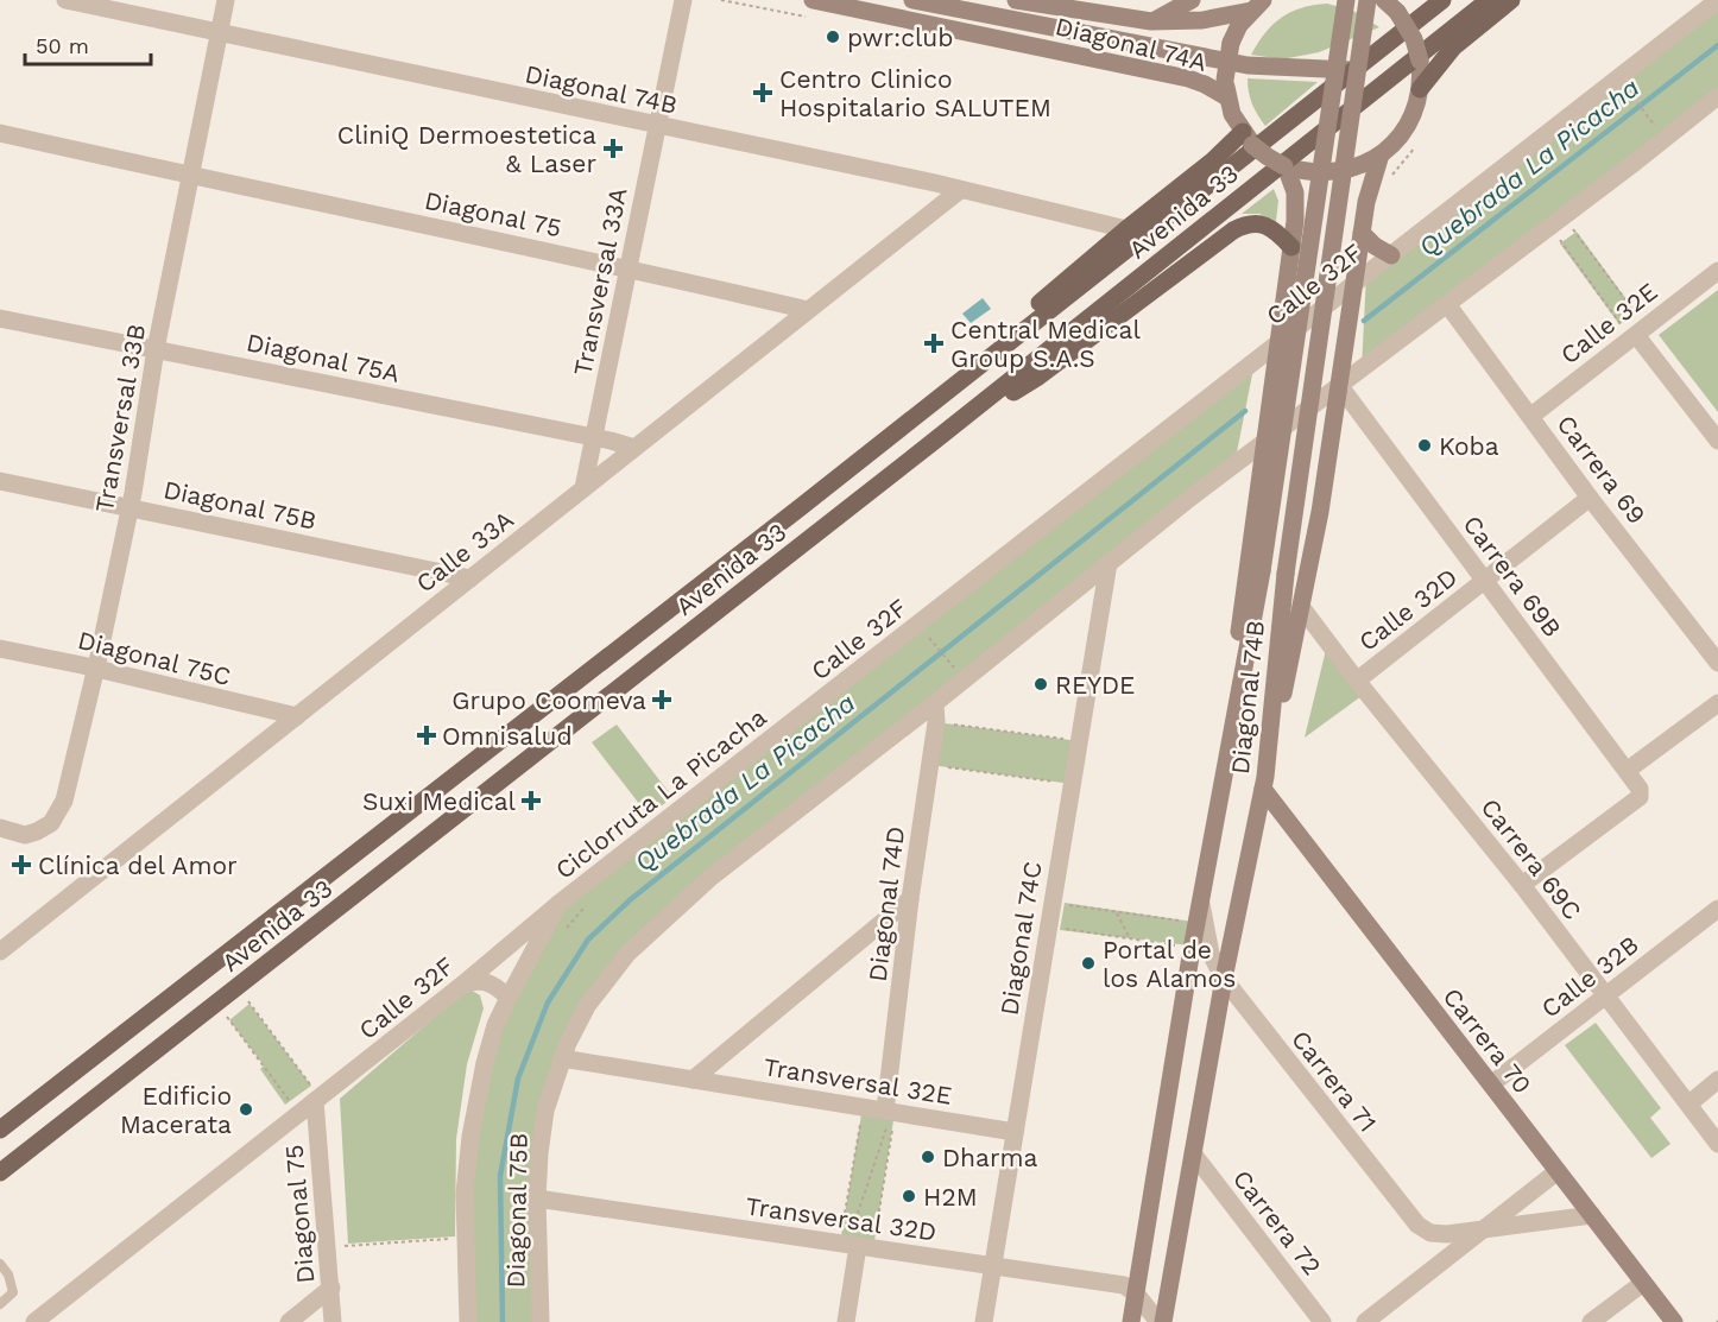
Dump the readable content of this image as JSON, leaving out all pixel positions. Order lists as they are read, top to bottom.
{
  "streets": {
    "main road": [
      "Diagonal 74A",
      "Diagonal 74B",
      "Avenida 33",
      "Carrera 70"
    ],
    "street": [
      "Diagonal 75",
      "Transversal 33A",
      "Calle 32F",
      "Calle 32E",
      "Diagonal 75A",
      "Transversal 33B",
      "Carrera 69",
      "Diagonal 75B",
      "Calle 33A",
      "Carrera 69B",
      "Calle 32D",
      "Diagonal 75C",
      "Carrera 69C",
      "Diagonal 74D",
      "Diagonal 74C",
      "Calle 32B",
      "Transversal 32E",
      "Carrera 71",
      "Transversal 32D",
      "Carrera 72"
    ]
  },
  "crossings": [
    ["Diagonal 74B", "Avenida 33"],
    ["Diagonal 74B", "Transversal 33A"],
    ["Diagonal 74B", "Transversal 33B"],
    ["Diagonal 74B", "Calle 33A"],
    ["Diagonal 74B", "Carrera 70"],
    ["Diagonal 74B", "Carrera 71"],
    ["Diagonal 74B", "Transversal 32D"],
    ["Diagonal 74B", "Carrera 72"],
    ["Diagonal 75", "Transversal 33A"],
    ["Diagonal 75", "Calle 32F"],
    ["Diagonal 75", "Transversal 33B"],
    ["Diagonal 75", "Calle 33A"],
    ["Transversal 33A", "Diagonal 75A"],
    ["Transversal 33A", "Calle 33A"],
    ["Calle 32F", "Diagonal 75B"],
    ["Calle 32E", "Carrera 69"],
    ["Diagonal 75A", "Transversal 33B"],
    ["Diagonal 75A", "Calle 33A"],
    ["Transversal 33B", "Diagonal 75B"],
    ["Transversal 33B", "Diagonal 75C"],
    ["Carrera 69", "Calle 32D"],
    ["Diagonal 75B", "Calle 33A"],
    ["Diagonal 75B", "Transversal 32E"],
    ["Diagonal 75B", "Transversal 32D"],
    ["Calle 33A", "Diagonal 75C"],
    ["Carrera 69B", "Calle 32D"],
    ["Carrera 69B", "Carrera 69C"],
    ["Calle 32D", "Carrera 69C"],
    ["Carrera 69C", "Calle 32B"],
    ["Diagonal 74D", "Transversal 32E"],
    ["Diagonal 74C", "Transversal 32E"],
    ["Diagonal 74C", "Transversal 32D"],
    ["Calle 32B", "Carrera 70"],
    ["Carrera 70", "Carrera 71"]
  ],
  "water": ["Quebrada La Picacha"],
  "places": {
    "other": [
      "pwr:club",
      "Koba",
      "REYDE",
      "Portal de los Alamos",
      "Edificio Macerata",
      "Dharma",
      "H2M"
    ],
    "health": [
      "Centro Clinico Hospitalario SALUTEM",
      "CliniQ Dermoestetica & Laser",
      "Central Medical Group S.A.S",
      "Grupo Coomeva",
      "Omnisalud",
      "Suxi Medical",
      "Clínica del Amor"
    ]
  },
  "scale_bar": "50 m"
}
